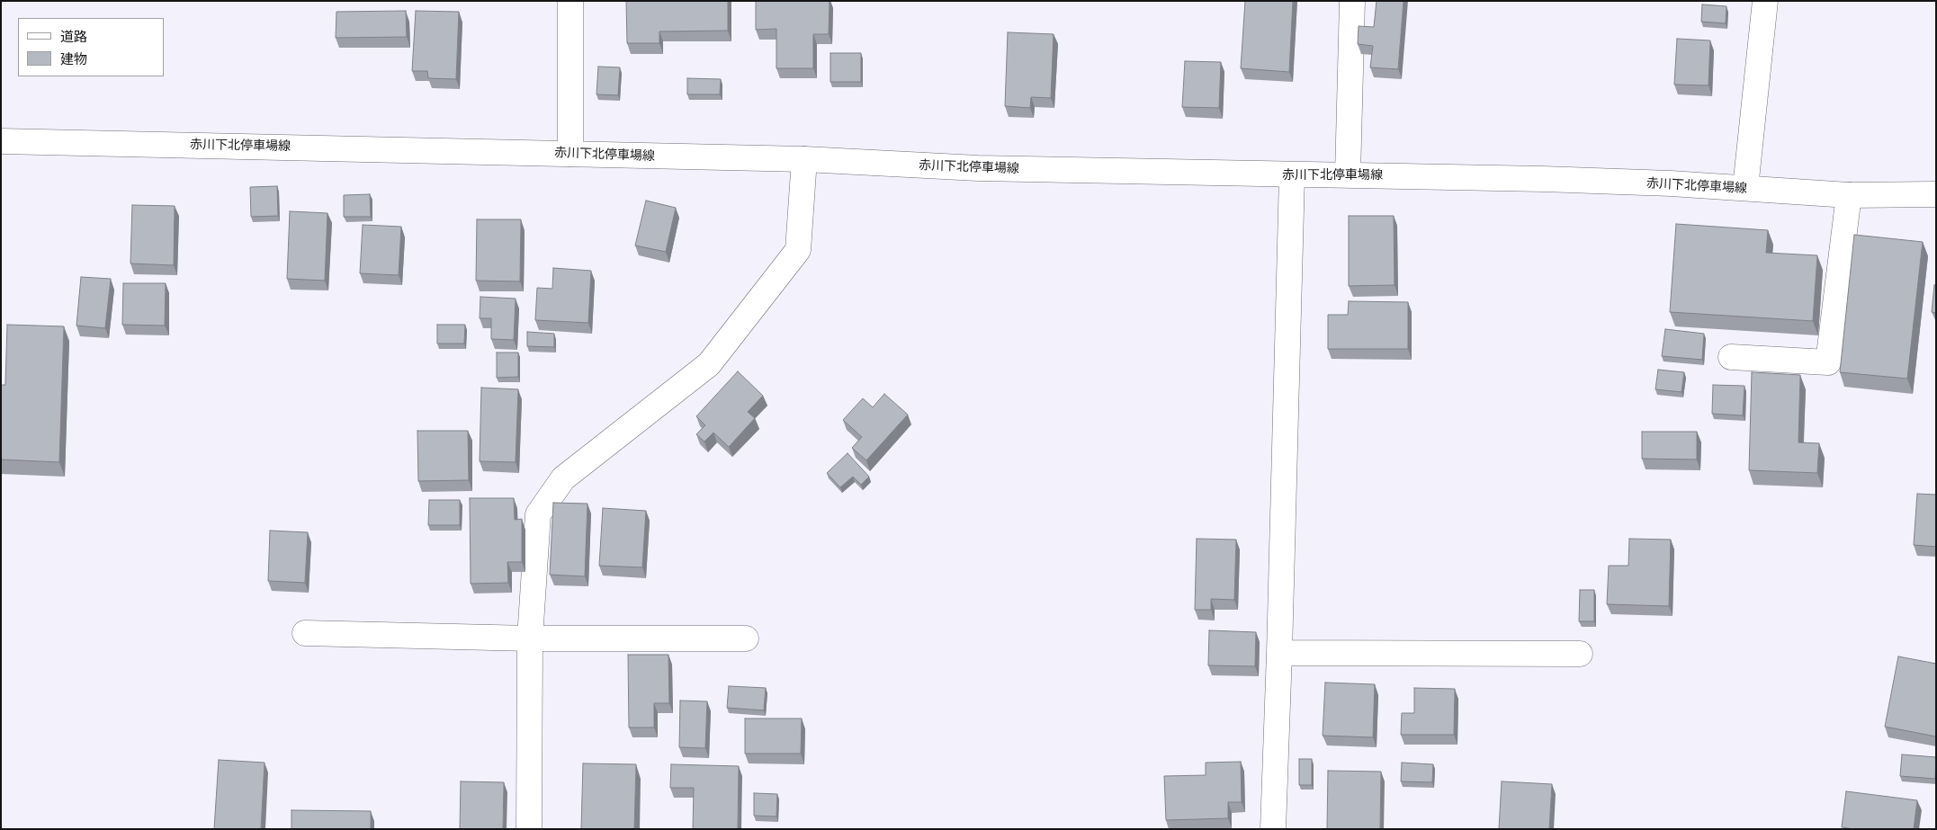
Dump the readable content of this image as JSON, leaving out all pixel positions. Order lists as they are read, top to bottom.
{
  "streets": {
    "street": ["赤川下北停車場線"]
  },
  "legend": ["道路", "建物"]
}
